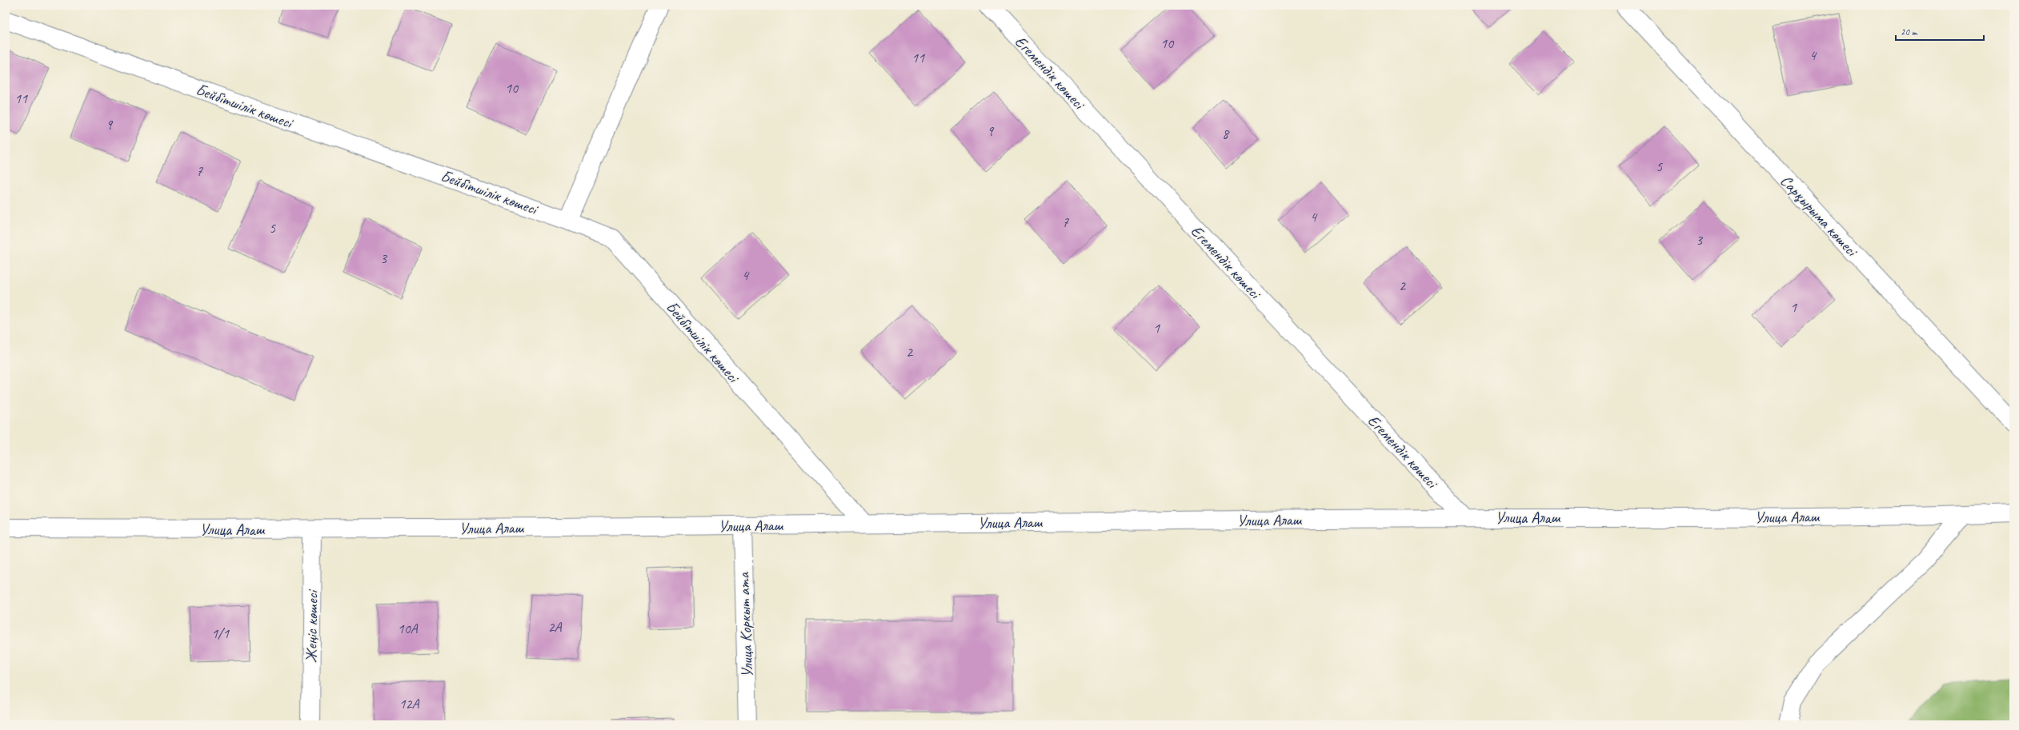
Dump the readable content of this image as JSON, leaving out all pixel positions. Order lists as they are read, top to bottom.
{
  "streets": {
    "street": [
      "Егемендік көшесі",
      "Бейбітшілік көшесі",
      "Сарқырыма көшесі",
      "Улица Алаш",
      "Улица Коркыт ата",
      "Жеңіс көшесі"
    ]
  },
  "crossings": [
    ["Егемендік көшесі", "Улица Алаш"],
    ["Бейбітшілік көшесі", "Улица Алаш"],
    ["Улица Алаш", "Улица Коркыт ата"],
    ["Улица Алаш", "Жеңіс көшесі"]
  ],
  "house_numbers": [
    "10",
    "4",
    "11",
    "10",
    "11",
    "9",
    "9",
    "8",
    "5",
    "7",
    "4",
    "7",
    "5",
    "3",
    "3",
    "4",
    "2",
    "1",
    "1",
    "2",
    "2А",
    "10А",
    "1/1",
    "12А"
  ],
  "scale_bar": "20 m"
}
